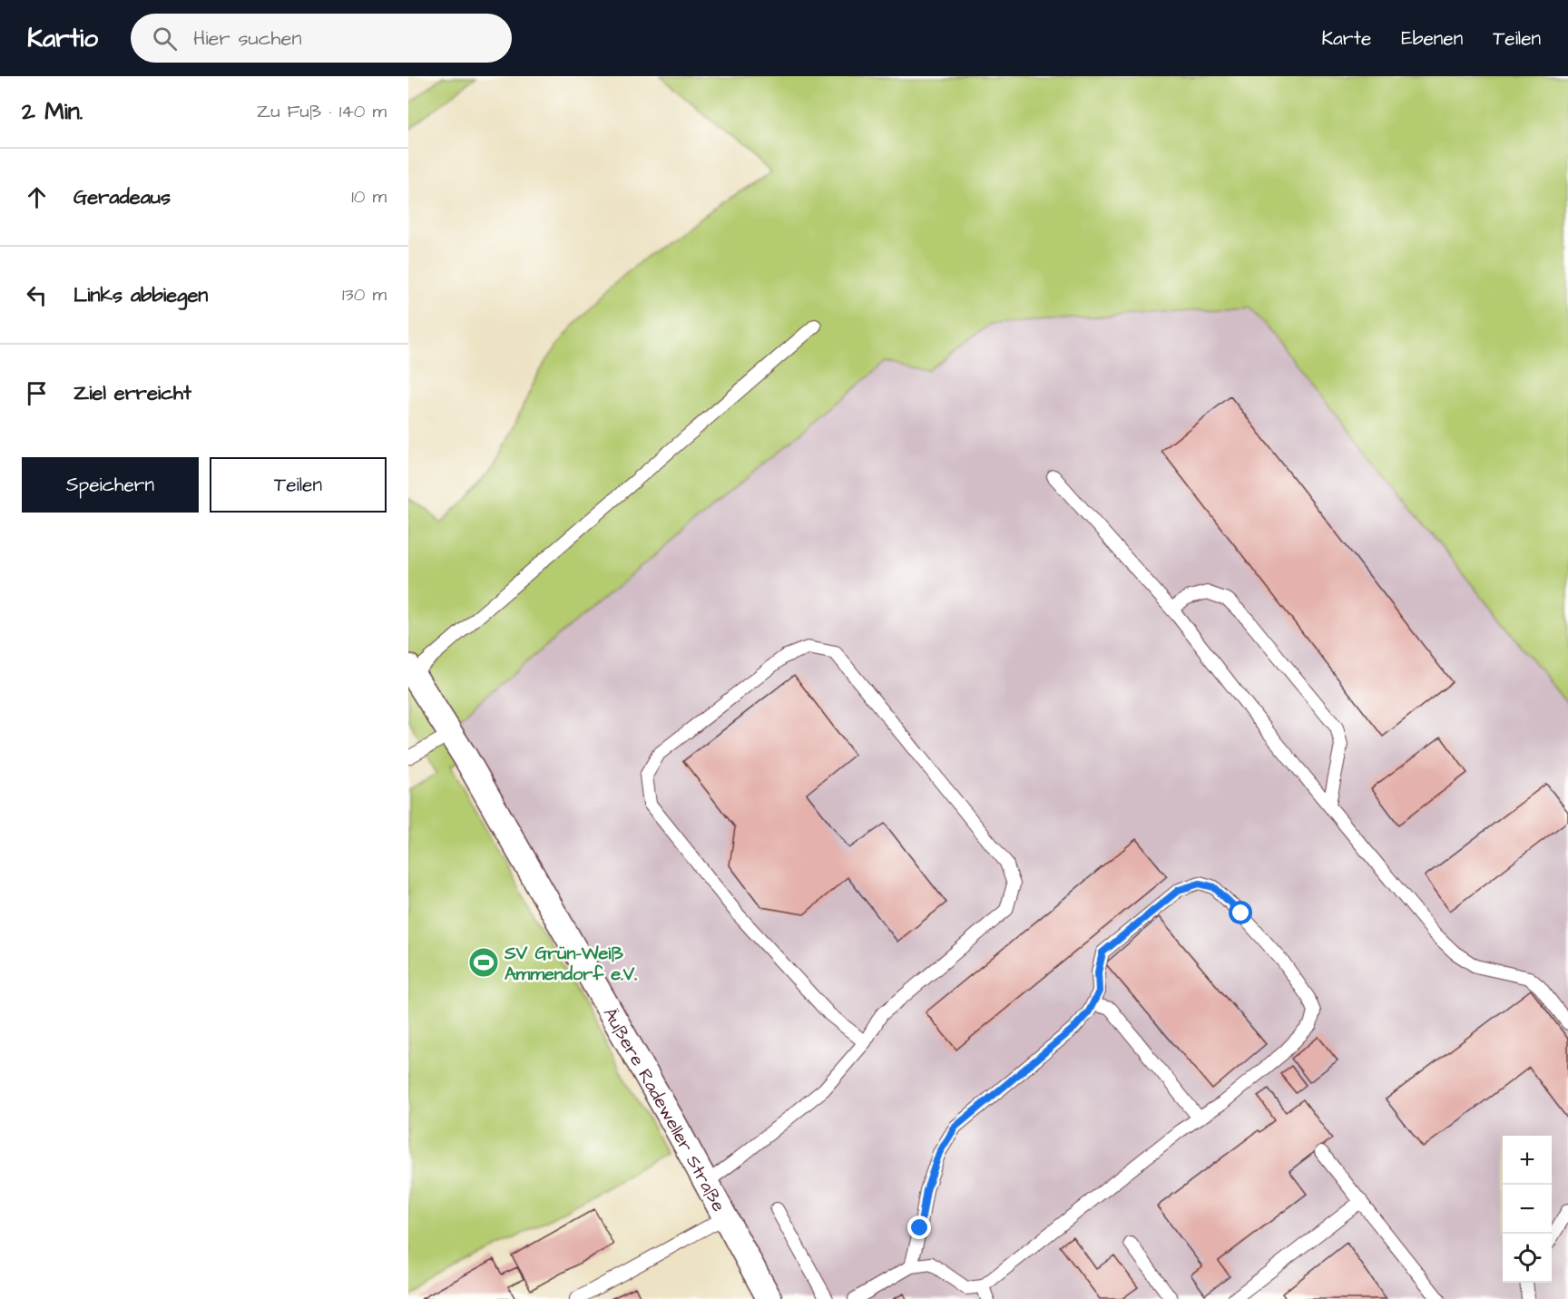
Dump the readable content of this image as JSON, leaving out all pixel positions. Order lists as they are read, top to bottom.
{
  "streets": {
    "street": ["Äußere Radeweller Straße"]
  },
  "places": {
    "sports": ["SV Grün-Weiß Ammendorf e.V."]
  },
  "page": {
    "header": "Kartio",
    "search": "Hier suchen",
    "nav": ["Karte", "Ebenen", "Teilen"],
    "heading": ["2 Min.", "Zu Fuß · 140 m"],
    "list": [
      ["Geradeaus", "10 m"],
      ["Links abbiegen", "130 m"],
      "Ziel erreicht"
    ],
    "buttons": ["Speichern", "Teilen"],
    "map_buttons": ["+", "−"]
  }
}
